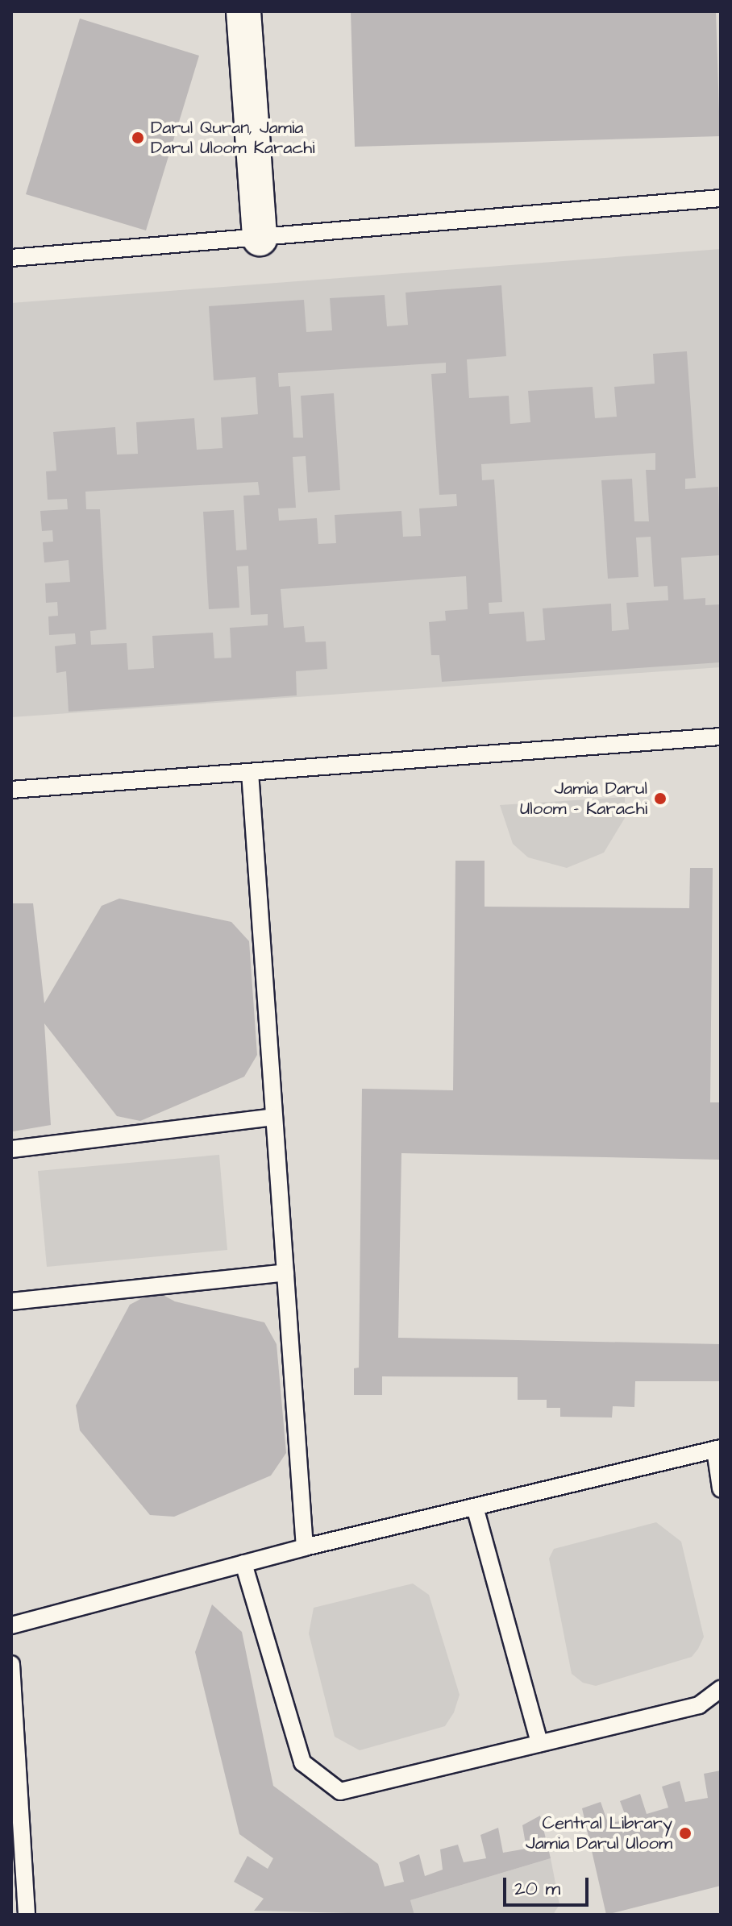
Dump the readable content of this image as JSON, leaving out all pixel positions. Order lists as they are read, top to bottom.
{
  "places": ["Darul Quran, Jamia Darul Uloom Karachi", "Jamia Darul Uloom - Karachi", "Central Library Jamia Darul Uloom"],
  "scale_bar": "20 m"
}
